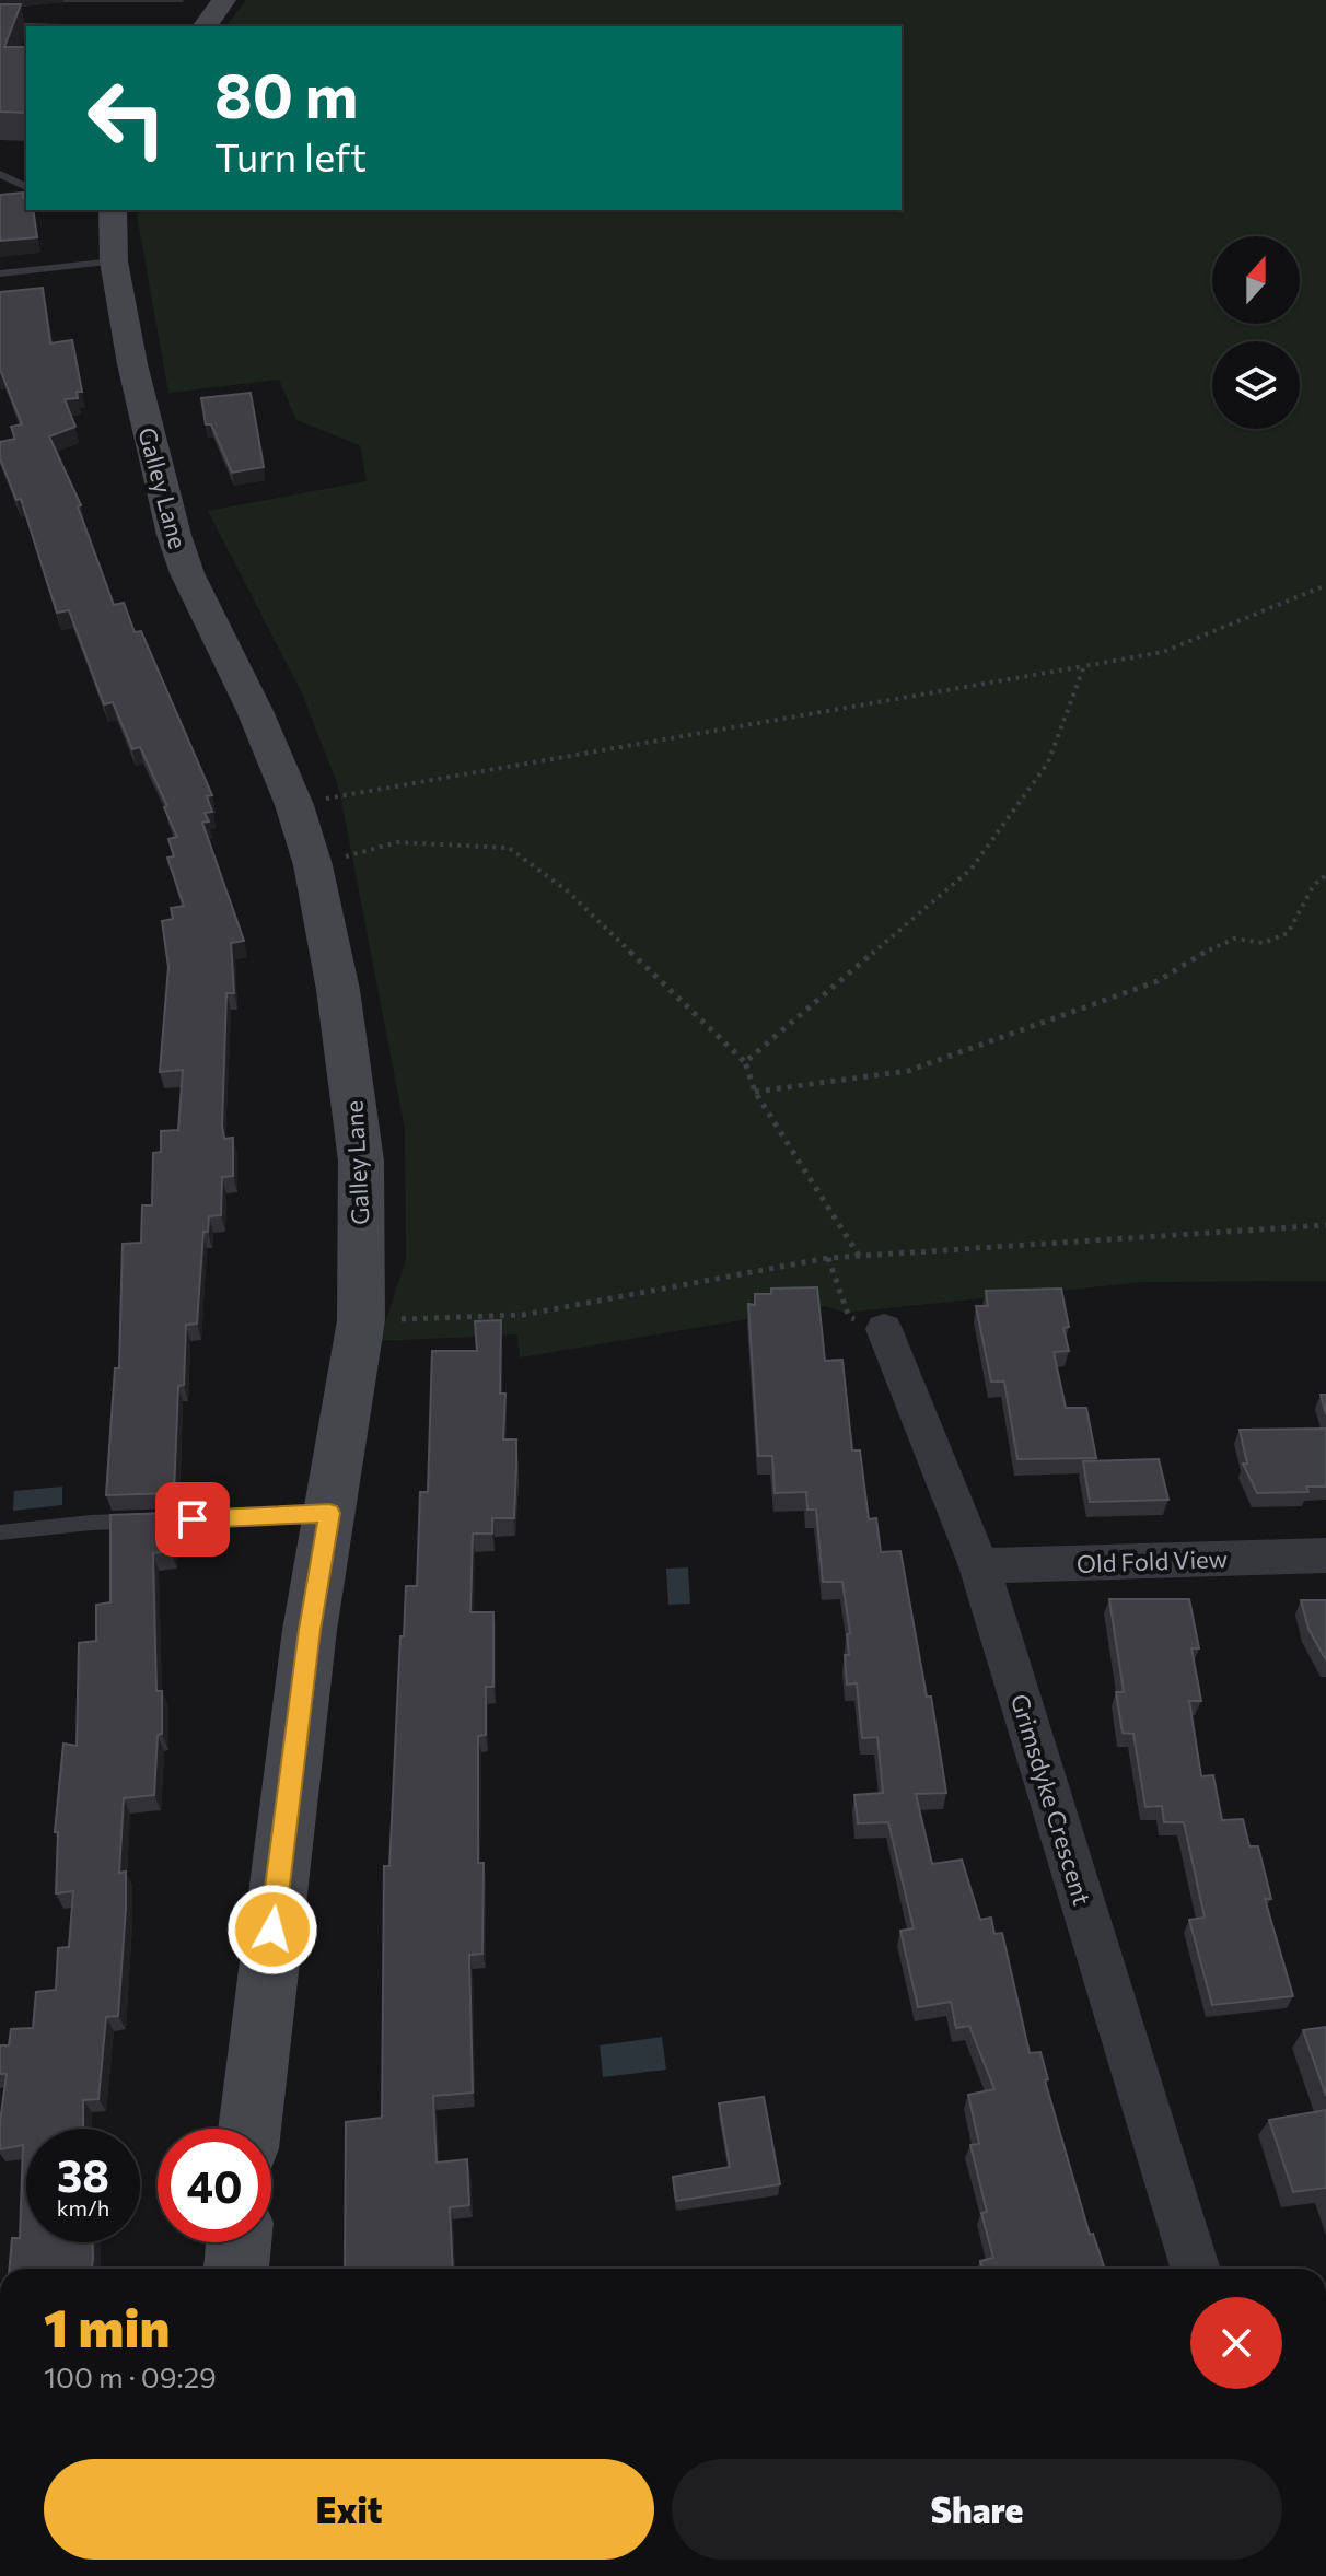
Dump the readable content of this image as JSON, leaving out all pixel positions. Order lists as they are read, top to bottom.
{
  "streets": {
    "street": ["Galley Lane", "Old Fold View", "Grimsdyke Crescent"]
  },
  "crossings": [
    ["Old Fold View", "Grimsdyke Crescent"]
  ],
  "north": "top",
  "page": {
    "turn": ["80 m", "Turn left"],
    "speed": "38 km/h",
    "limit": "40",
    "heading": ["1 min", "100 m · 09:29"],
    "buttons": ["Exit", "Share"]
  }
}
